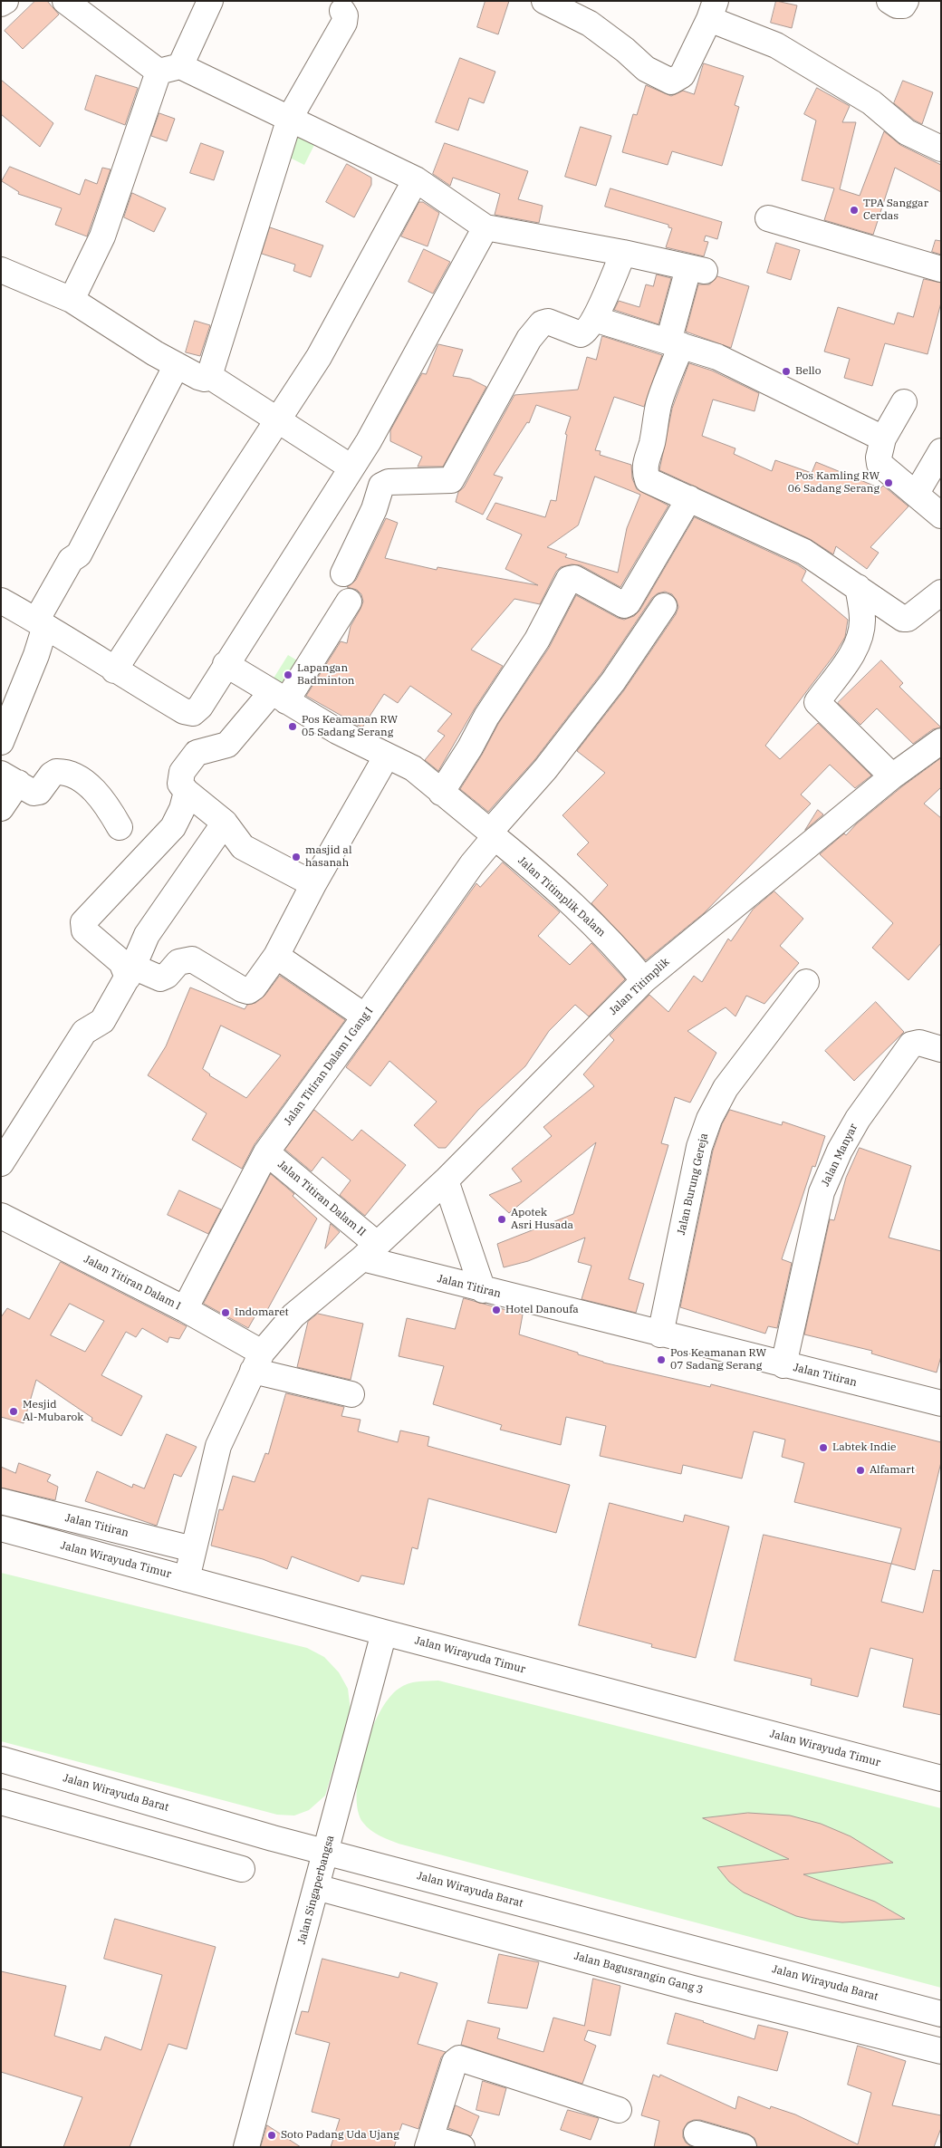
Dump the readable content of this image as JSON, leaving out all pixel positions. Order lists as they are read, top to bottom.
{
  "streets": {
    "street": [
      "Jalan Titimplik Dalam",
      "Jalan Titimplik",
      "Jalan Titiran Dalam I Gang I",
      "Jalan Manyar",
      "Jalan Burung Gereja",
      "Jalan Titiran Dalam II",
      "Jalan Titiran Dalam I",
      "Jalan Titiran",
      "Jalan Wirayuda Timur",
      "Jalan Wirayuda Barat",
      "Jalan Singaperbangsa",
      "Jalan Bagusrangin Gang 3"
    ]
  },
  "crossings": [
    ["Jalan Titimplik Dalam", "Jalan Titimplik"],
    ["Jalan Titimplik Dalam", "Jalan Titiran Dalam I Gang I"],
    ["Jalan Titimplik", "Jalan Titiran Dalam II"],
    ["Jalan Titimplik", "Jalan Titiran"],
    ["Jalan Titiran Dalam I Gang I", "Jalan Titiran Dalam II"],
    ["Jalan Titiran Dalam I Gang I", "Jalan Titiran Dalam I"],
    ["Jalan Manyar", "Jalan Titiran"],
    ["Jalan Burung Gereja", "Jalan Titiran"],
    ["Jalan Titiran Dalam II", "Jalan Titiran"],
    ["Jalan Wirayuda Timur", "Jalan Singaperbangsa"],
    ["Jalan Wirayuda Barat", "Jalan Singaperbangsa"],
    ["Jalan Singaperbangsa", "Jalan Bagusrangin Gang 3"]
  ],
  "places": [
    "TPA Sanggar Cerdas",
    "Bello",
    "Pos Kamling RW 06 Sadang Serang",
    "Lapangan Badminton",
    "Pos Keamanan RW 05 Sadang Serang",
    "masjid al hasanah",
    "Apotek Asri Husada",
    "Hotel Danoufa",
    "Indomaret",
    "Pos Keamanan RW 07 Sadang Serang",
    "Mesjid Al-Mubarok",
    "Labtek Indie",
    "Alfamart",
    "Soto Padang Uda Ujang"
  ]
}
